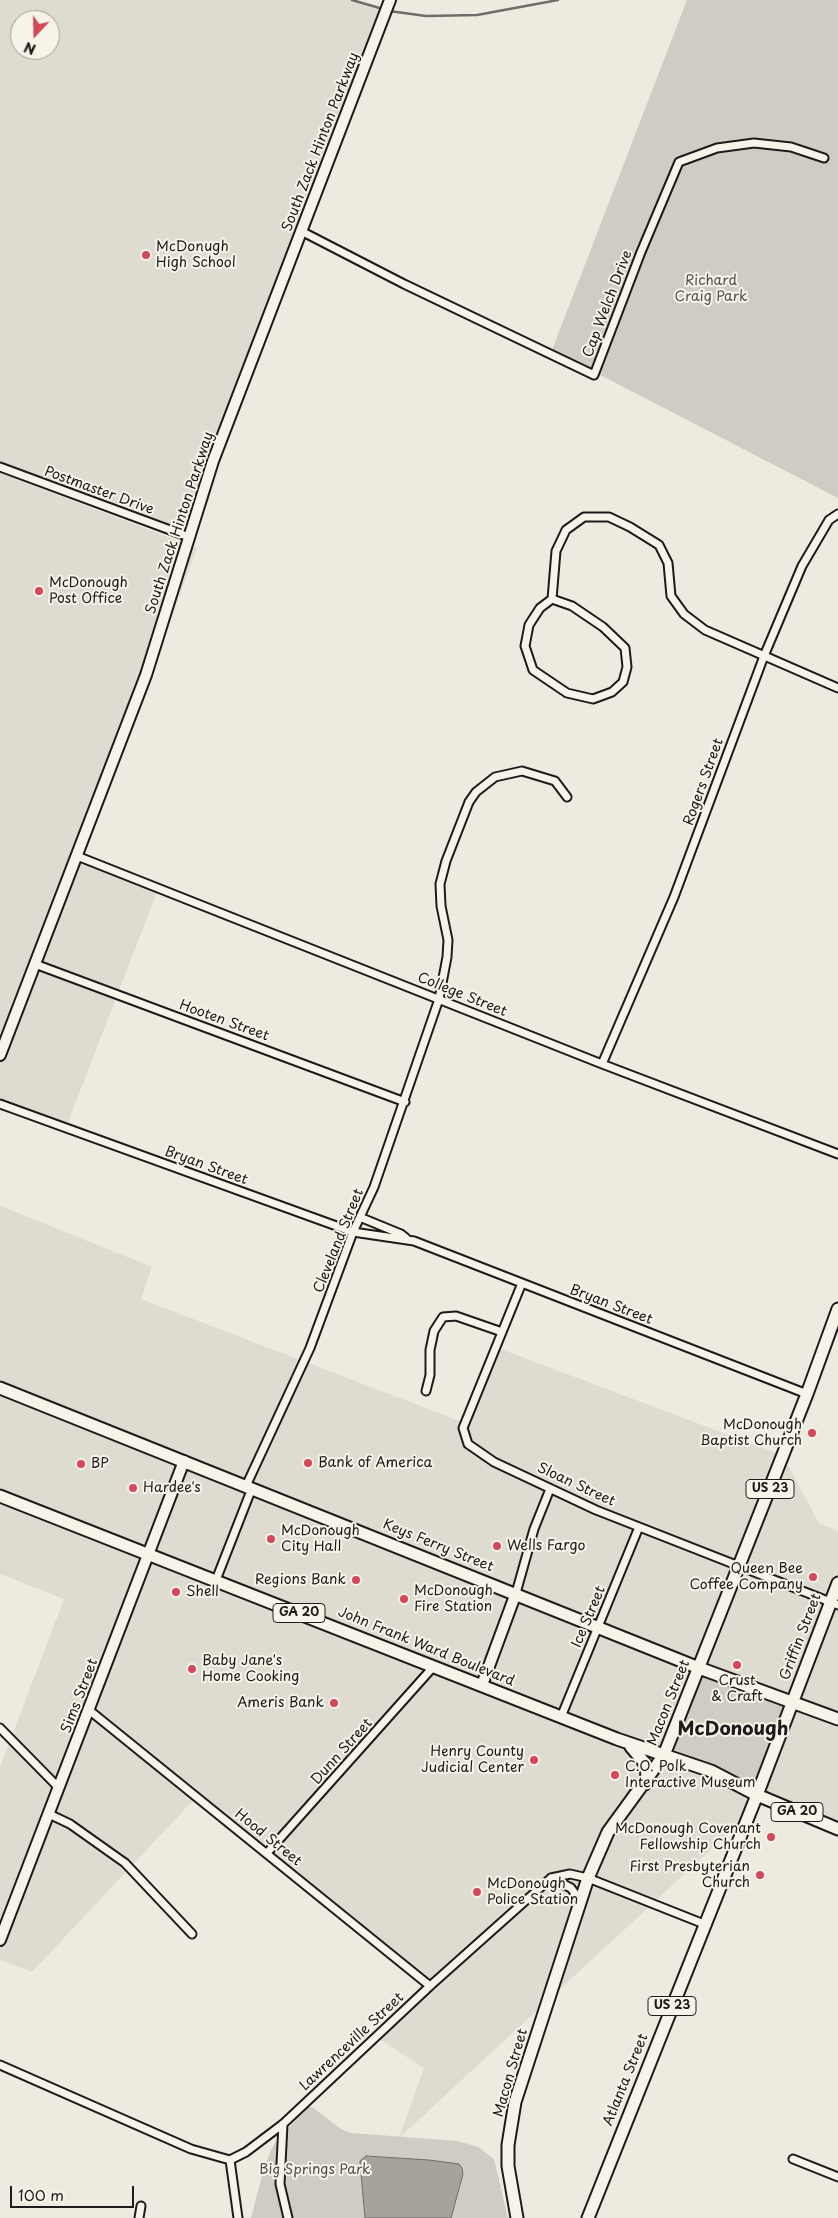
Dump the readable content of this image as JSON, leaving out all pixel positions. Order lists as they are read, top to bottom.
{
  "streets": {
    "main road": [
      "South Zack Hinton Parkway",
      "US 23",
      "Keys Ferry Street",
      "GA 20",
      "Griffin Street",
      "John Frank Ward Boulevard",
      "Sims Street",
      "Macon Street",
      "Atlanta Street"
    ],
    "street": [
      "Cap Welch Drive",
      "Postmaster Drive",
      "Rogers Street",
      "College Street",
      "Hooten Street",
      "Bryan Street",
      "Cleveland Street",
      "Sloan Street",
      "Ice Street",
      "Dunn Street",
      "Hood Street",
      "Lawrenceville Street"
    ]
  },
  "crossings": [
    ["South Zack Hinton Parkway", "Cap Welch Drive"],
    ["South Zack Hinton Parkway", "Postmaster Drive"],
    ["South Zack Hinton Parkway", "College Street"],
    ["South Zack Hinton Parkway", "Hooten Street"],
    ["Rogers Street", "College Street"],
    ["College Street", "Cleveland Street"],
    ["Hooten Street", "Cleveland Street"],
    ["Bryan Street", "Cleveland Street"],
    ["Bryan Street", "Sloan Street"],
    ["Bryan Street", "Macon Street"],
    ["Cleveland Street", "Keys Ferry Street"],
    ["Cleveland Street", "John Frank Ward Boulevard"],
    ["Sloan Street", "Ice Street"],
    ["Sloan Street", "Griffin Street"],
    ["Sloan Street", "Macon Street"],
    ["Keys Ferry Street", "Ice Street"],
    ["Keys Ferry Street", "Griffin Street"],
    ["Keys Ferry Street", "Sims Street"],
    ["Keys Ferry Street", "Macon Street"],
    ["Keys Ferry Street", "Atlanta Street"],
    ["GA 20", "John Frank Ward Boulevard"],
    ["GA 20", "Atlanta Street"],
    ["Ice Street", "John Frank Ward Boulevard"],
    ["Griffin Street", "Atlanta Street"],
    ["John Frank Ward Boulevard", "Sims Street"],
    ["John Frank Ward Boulevard", "Macon Street"],
    ["John Frank Ward Boulevard", "Dunn Street"],
    ["John Frank Ward Boulevard", "Atlanta Street"],
    ["Sims Street", "Hood Street"],
    ["Dunn Street", "Hood Street"],
    ["Hood Street", "Lawrenceville Street"]
  ],
  "districts": ["McDonough"],
  "parks": ["Richard Craig Park", "Big Springs Park"],
  "places": [
    "McDonugh High School",
    "McDonough Post Office",
    "McDonough Baptist Church",
    "Bank of America",
    "BP",
    "Hardee's",
    "McDonough City Hall",
    "Wells Fargo",
    "Queen Bee Coffee Company",
    "Regions Bank",
    "Shell",
    "McDonough Fire Station",
    "Crust & Craft",
    "Baby Jane's Home Cooking",
    "Ameris Bank",
    "Henry County Judicial Center",
    "C.O. Polk Interactive Museum",
    "McDonough Covenant Fellowship Church",
    "First Presbyterian Church",
    "McDonough Police Station"
  ],
  "scale_bar": "100 m",
  "north": "bottom"
}
